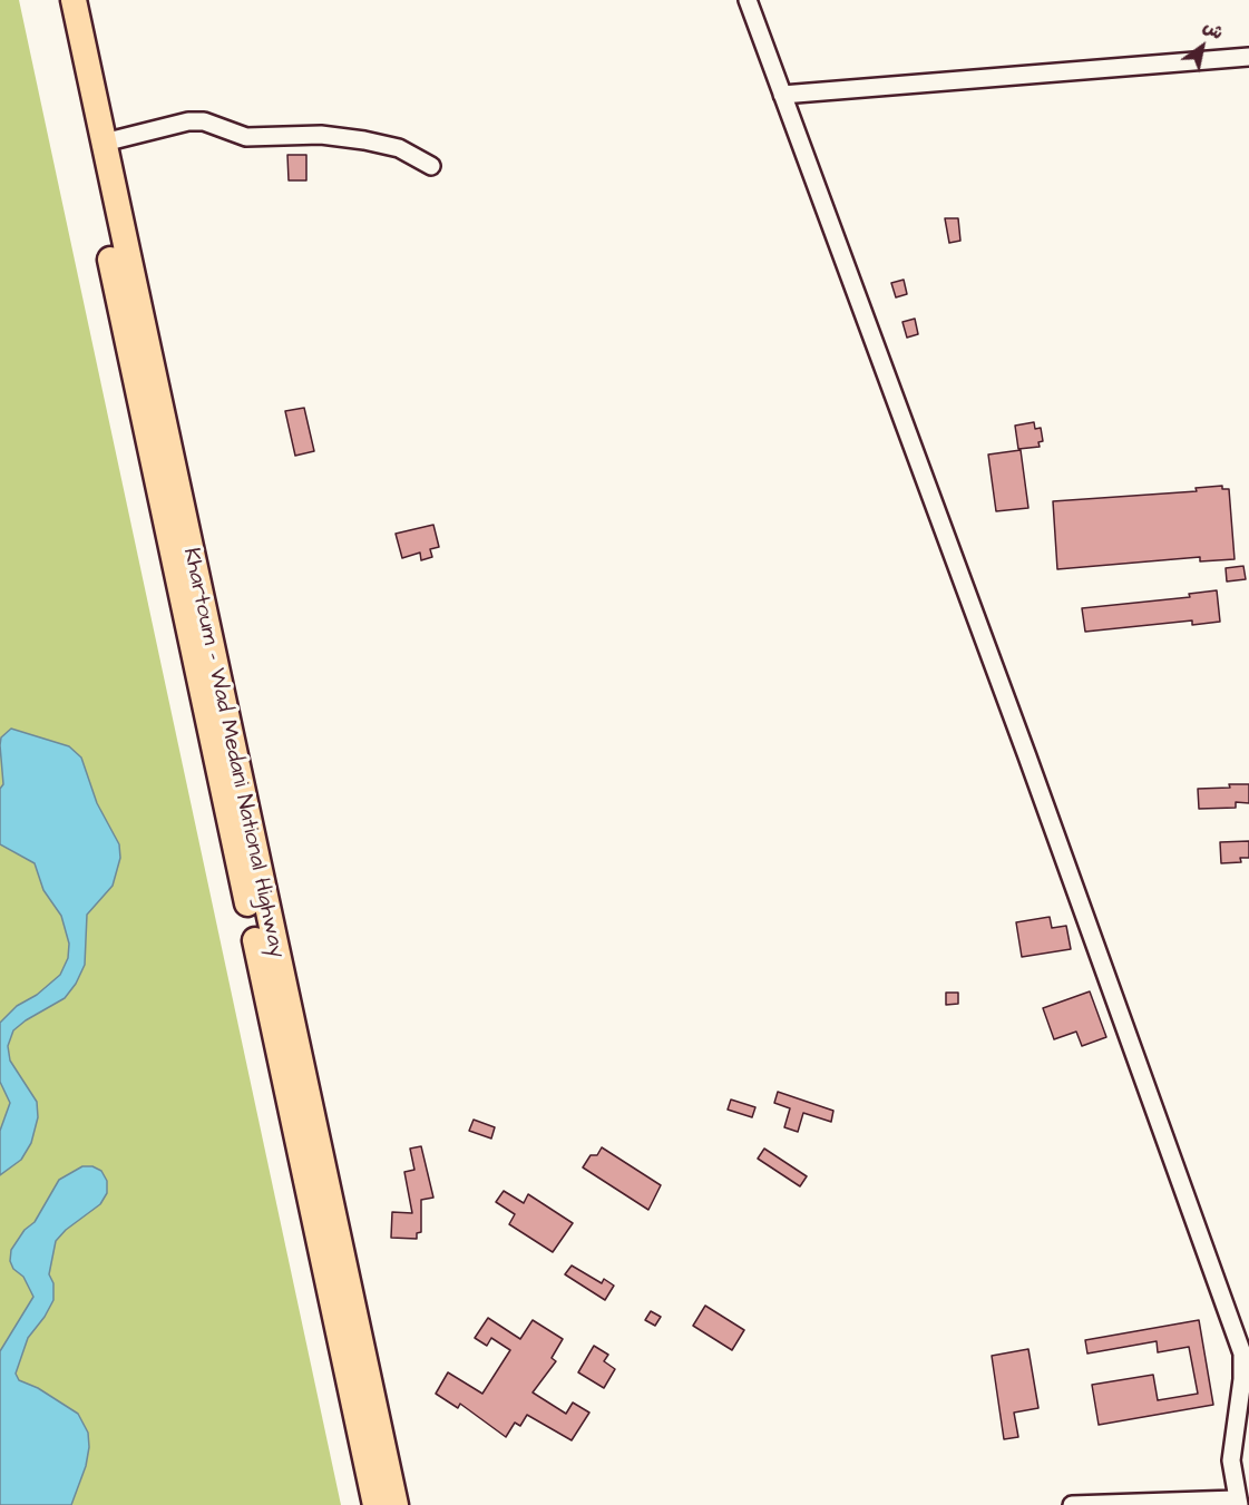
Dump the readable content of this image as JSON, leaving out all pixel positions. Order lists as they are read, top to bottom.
{
  "streets": {
    "highway": ["Khartoum - Wad Medani National Highway"]
  },
  "north": "top right"
}
